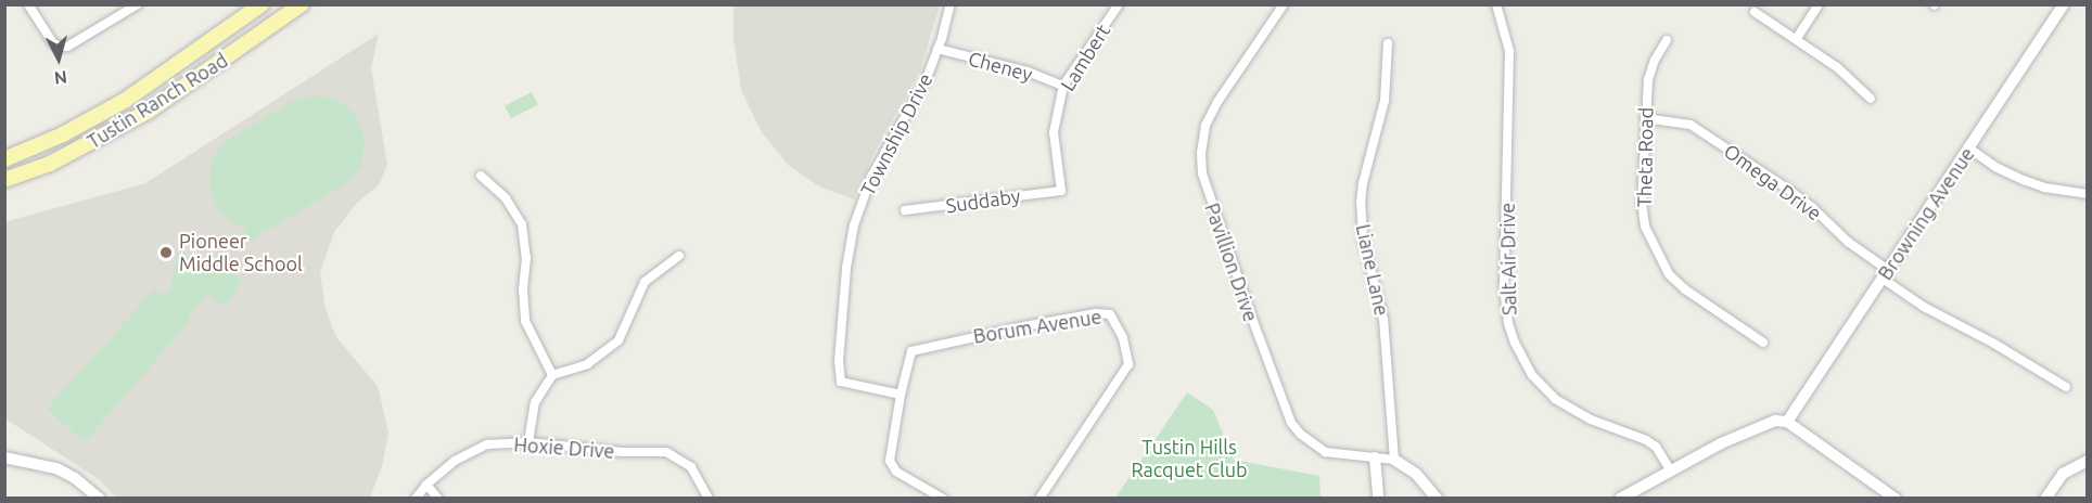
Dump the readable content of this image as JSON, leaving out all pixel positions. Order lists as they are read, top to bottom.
{
  "streets": {
    "main road": ["Tustin Ranch Road"],
    "street": [
      "Lambert",
      "Cheney",
      "Township Drive",
      "Theta Road",
      "Omega Drive",
      "Suddaby",
      "Browning Avenue",
      "Salt Air Drive",
      "Pavillion Drive",
      "Liane Lane",
      "Borum Avenue",
      "Hoxie Drive"
    ]
  },
  "crossings": [
    ["Lambert", "Cheney"],
    ["Lambert", "Suddaby"],
    ["Cheney", "Township Drive"],
    ["Township Drive", "Borum Avenue"],
    ["Theta Road", "Omega Drive"],
    ["Omega Drive", "Browning Avenue"],
    ["Pavillion Drive", "Liane Lane"]
  ],
  "parks": ["Tustin Hills Racquet Club"],
  "places": ["Pioneer Middle School"],
  "north": "bottom"
}
